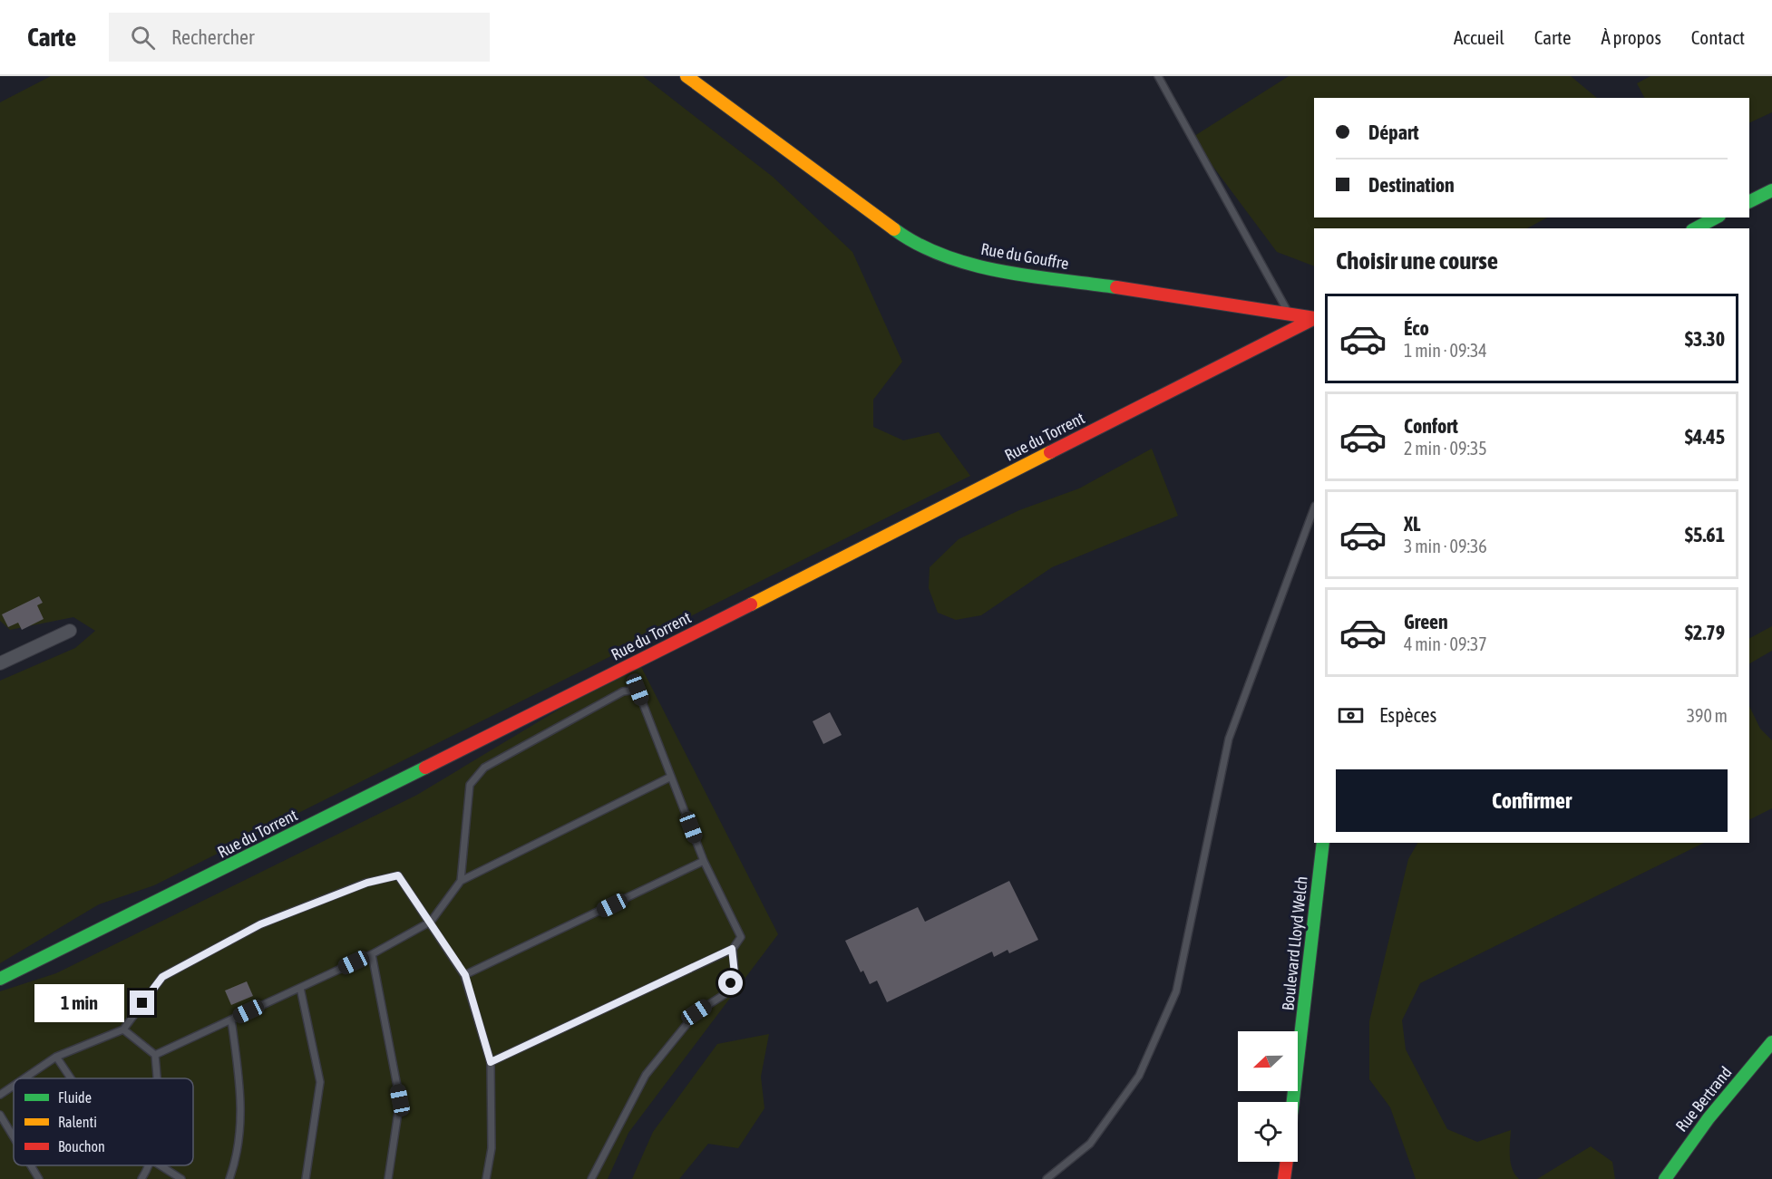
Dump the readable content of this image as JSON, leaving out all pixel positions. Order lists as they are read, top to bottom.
{
  "streets": {
    "street": [
      "Rue du Gouffre",
      "Rue du Torrent",
      "Boulevard Lloyd Welch",
      "Rue Bertrand"
    ]
  },
  "legend": ["Fluide", "Ralenti", "Bouchon"],
  "north": "left",
  "page": {
    "header": "Carte",
    "search": "Rechercher",
    "nav": [
      "Accueil",
      "Carte",
      "À propos",
      "Contact"
    ],
    "banner": ["Départ", "Destination"],
    "heading": "Choisir une course",
    "list": [
      {
        "name": "Éco",
        "note": "1 min · 09:34",
        "value": "$3.30"
      },
      {
        "name": "Confort",
        "note": "2 min · 09:35",
        "value": "$4.45"
      },
      {
        "name": "XL",
        "note": "3 min · 09:36",
        "value": "$5.61"
      },
      {
        "name": "Green",
        "note": "4 min · 09:37",
        "value": "$2.79"
      }
    ],
    "pay": ["Espèces", "390 m"],
    "buttons": "Confirmer",
    "bubble": "1 min"
  }
}
